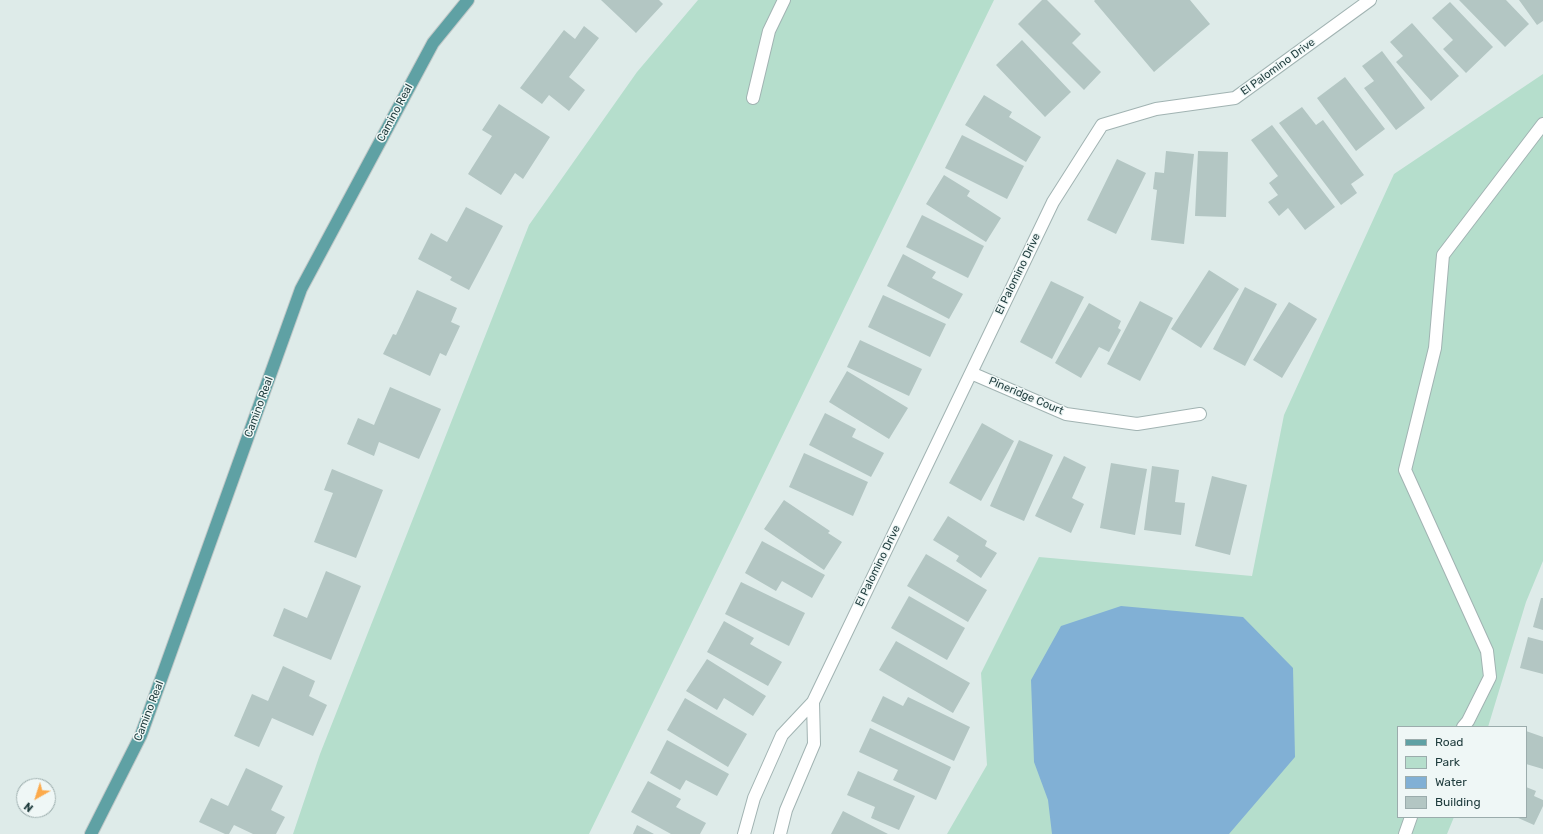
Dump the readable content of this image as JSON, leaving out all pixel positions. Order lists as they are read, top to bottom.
{
  "streets": {
    "main road": ["Camino Real"],
    "street": ["El Palomino Drive", "Pineridge Court"]
  },
  "crossings": [
    ["El Palomino Drive", "Pineridge Court"]
  ],
  "legend": [
    "Road",
    "Park",
    "Water",
    "Building"
  ],
  "north": "bottom left"
}
